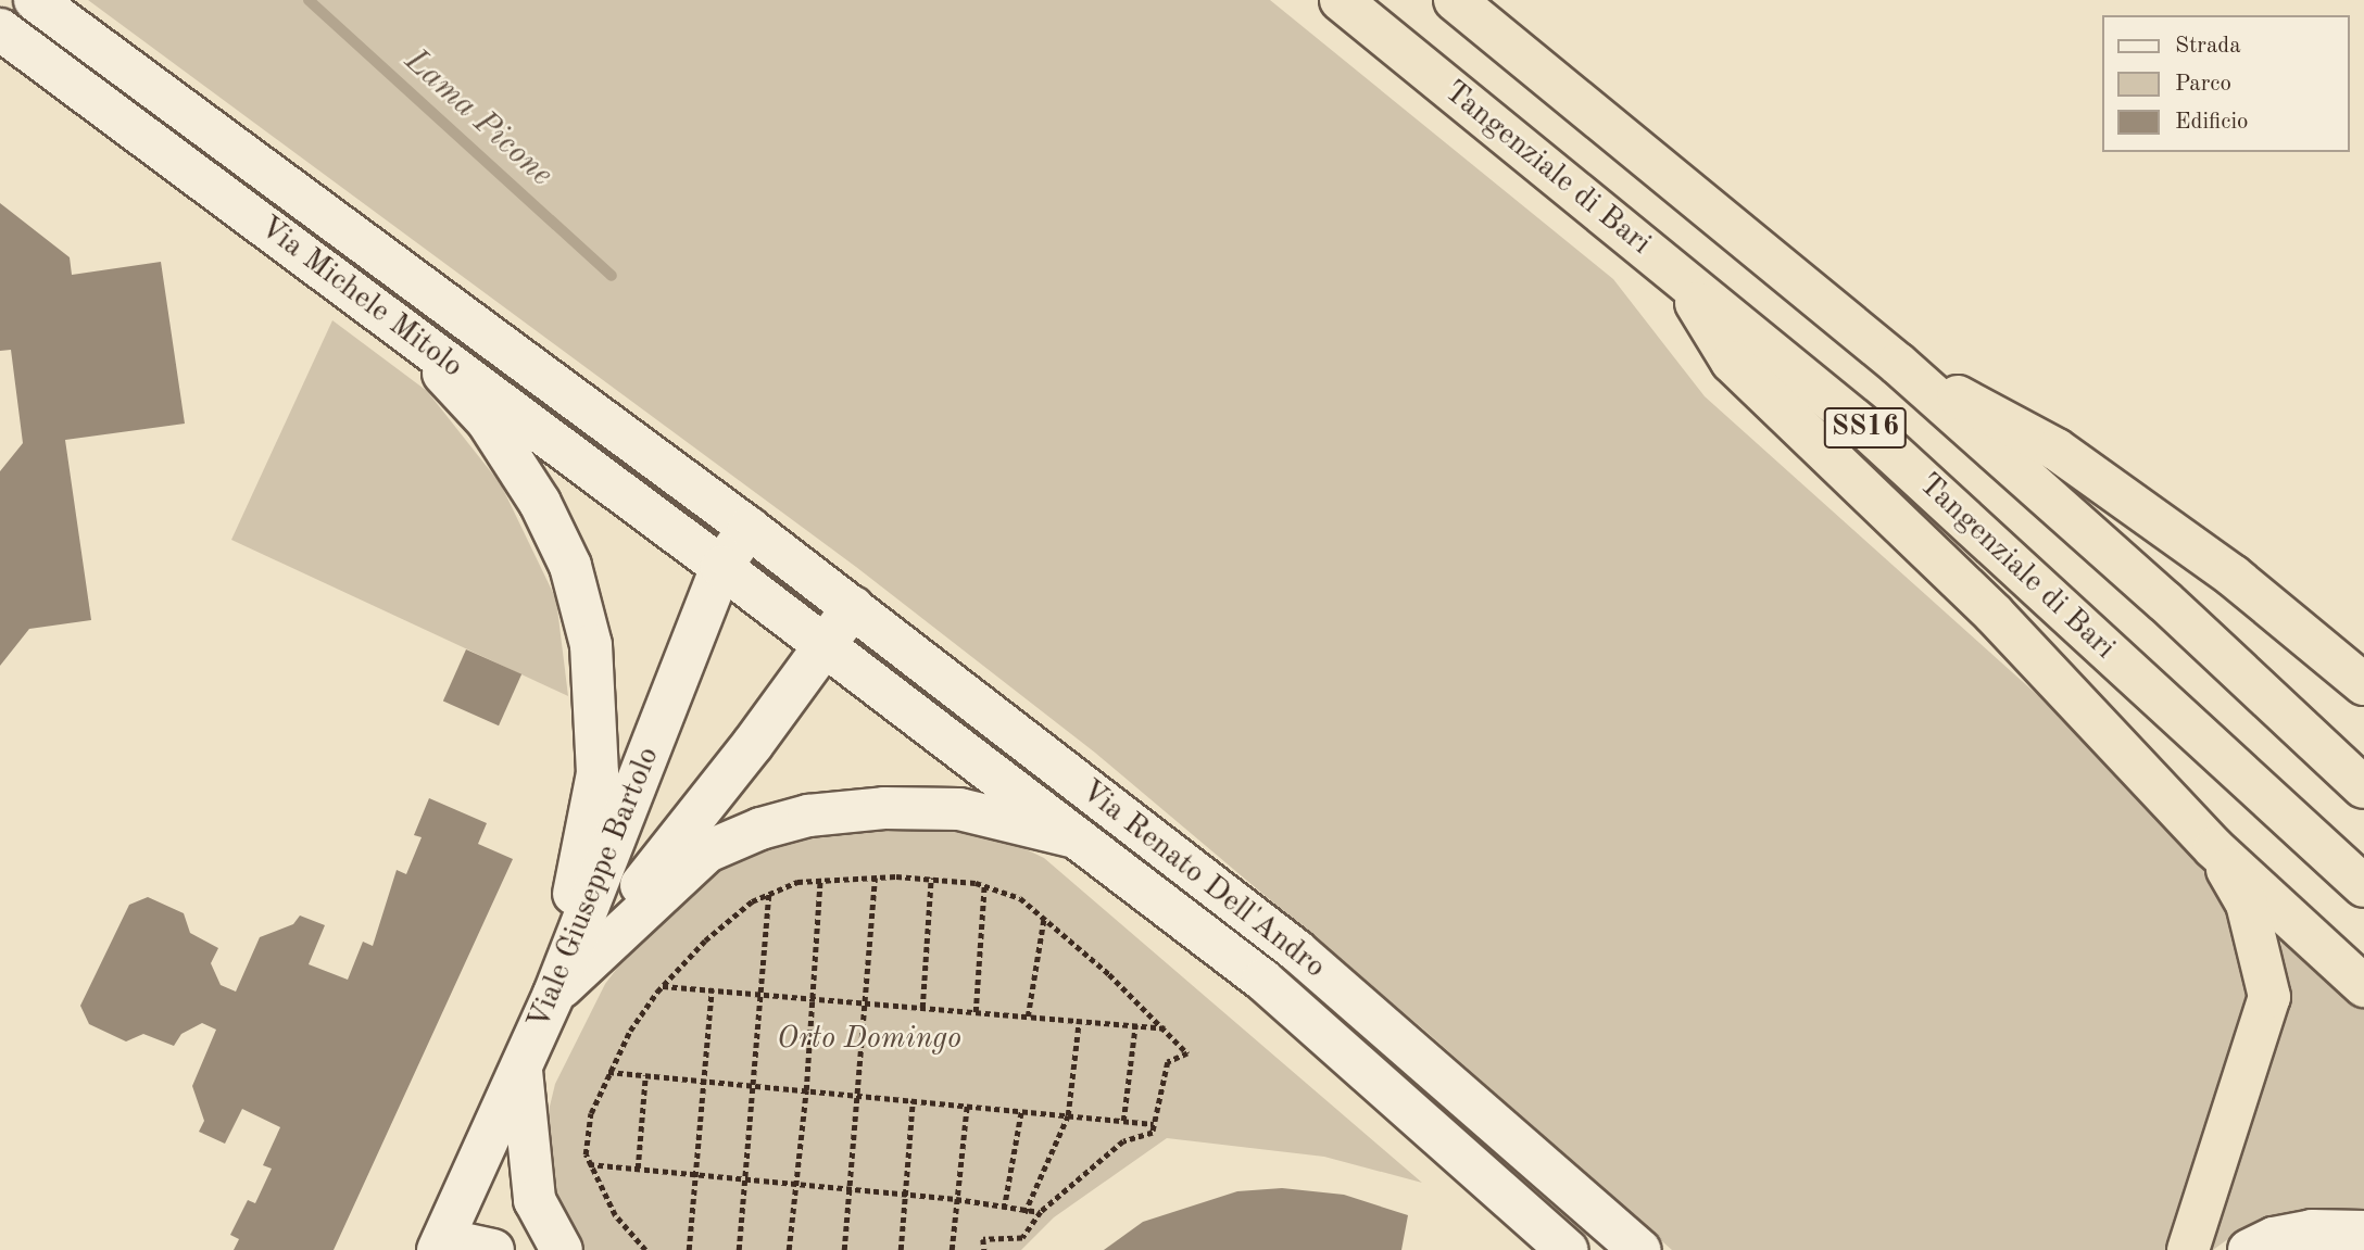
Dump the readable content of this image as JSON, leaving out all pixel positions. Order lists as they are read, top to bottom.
{
  "streets": {
    "highway": ["Tangenziale di Bari", "SS16"],
    "street": ["Via Michele Mitolo", "Via Renato Dell'Andro", "Viale Giuseppe Bartolo"]
  },
  "crossings": [
    ["Via Michele Mitolo", "Via Renato Dell'Andro"],
    ["Via Michele Mitolo", "Viale Giuseppe Bartolo"],
    ["Via Renato Dell'Andro", "Viale Giuseppe Bartolo"]
  ],
  "water": ["Lama Picone"],
  "parks": ["Orto Domingo"],
  "legend": ["Strada", "Parco", "Edificio"]
}
